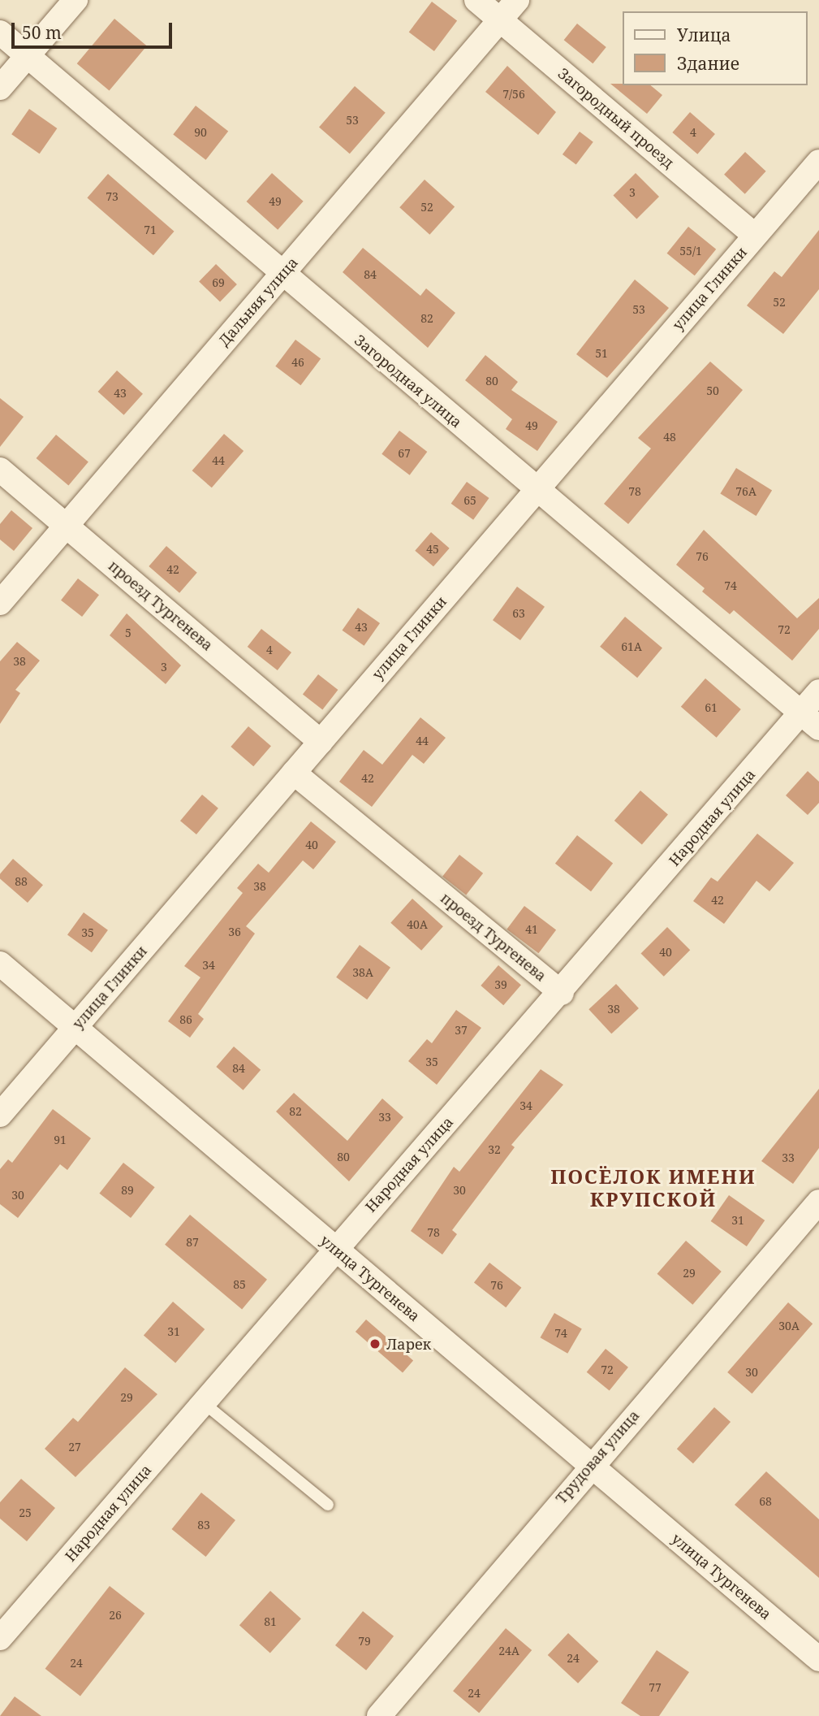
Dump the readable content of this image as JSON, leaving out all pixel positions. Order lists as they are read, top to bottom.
{
  "streets": {
    "street": [
      "Загородный проезд",
      "улица Глинки",
      "Дальняя улица",
      "Загородная улица",
      "проезд Тургенева",
      "Народная улица",
      "улица Тургенева",
      "Трудовая улица"
    ]
  },
  "crossings": [
    ["Загородный проезд", "улица Глинки"],
    ["Загородный проезд", "Дальняя улица"],
    ["улица Глинки", "Загородная улица"],
    ["улица Глинки", "проезд Тургенева"],
    ["улица Глинки", "улица Тургенева"],
    ["Дальняя улица", "Загородная улица"],
    ["Дальняя улица", "проезд Тургенева"],
    ["Загородная улица", "Народная улица"],
    ["проезд Тургенева", "Народная улица"],
    ["Народная улица", "улица Тургенева"],
    ["улица Тургенева", "Трудовая улица"]
  ],
  "districts": ["ПОСЁЛОК ИМЕНИ КРУПСКОЙ"],
  "places": ["Ларек"],
  "house_numbers": [
    "7/56",
    "53",
    "90",
    "4",
    "3",
    "73",
    "49",
    "52",
    "71",
    "55/1",
    "84",
    "69",
    "52",
    "53",
    "82",
    "51",
    "46",
    "80",
    "50",
    "43",
    "49",
    "48",
    "67",
    "44",
    "78",
    "76А",
    "65",
    "45",
    "76",
    "42",
    "74",
    "63",
    "43",
    "72",
    "5",
    "61А",
    "4",
    "38",
    "3",
    "61",
    "44",
    "42",
    "40",
    "88",
    "38",
    "42",
    "40А",
    "41",
    "36",
    "35",
    "40",
    "34",
    "38А",
    "39",
    "38",
    "86",
    "37",
    "35",
    "84",
    "34",
    "82",
    "33",
    "91",
    "32",
    "80",
    "33",
    "89",
    "30",
    "30",
    "31",
    "78",
    "87",
    "29",
    "85",
    "76",
    "30А",
    "31",
    "74",
    "72",
    "30",
    "29",
    "27",
    "68",
    "25",
    "83",
    "26",
    "81",
    "79",
    "24А",
    "24",
    "24",
    "77",
    "24"
  ],
  "legend": ["Улица", "Здание"],
  "scale_bar": "50 m"
}
